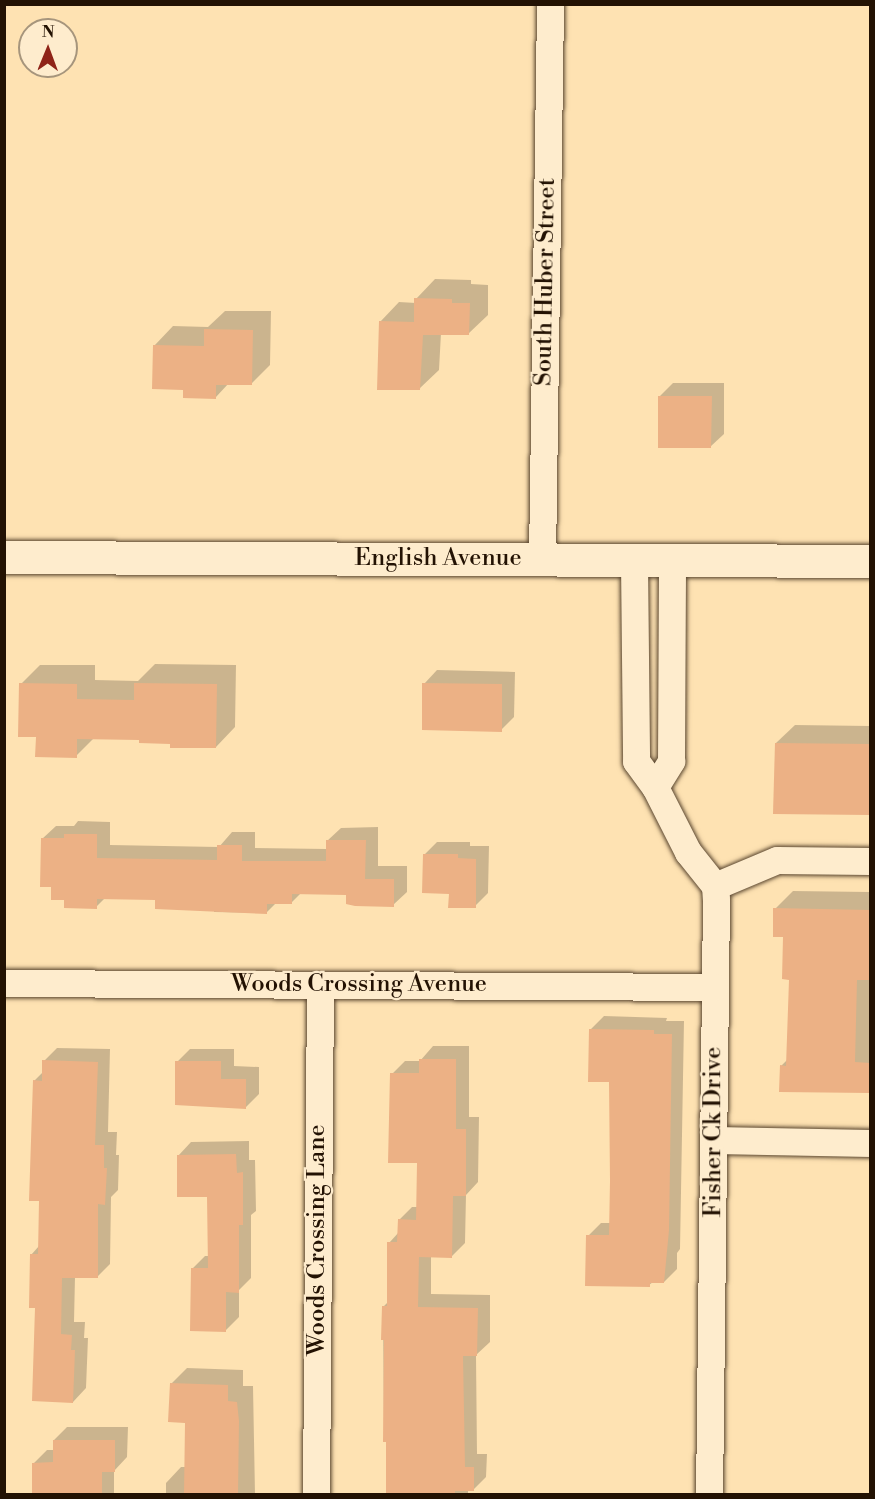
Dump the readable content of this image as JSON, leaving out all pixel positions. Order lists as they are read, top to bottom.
{
  "streets": {
    "street": [
      "South Huber Street",
      "English Avenue",
      "Woods Crossing Avenue",
      "Fisher Ck Drive",
      "Woods Crossing Lane"
    ]
  },
  "crossings": [
    ["South Huber Street", "English Avenue"],
    ["Woods Crossing Avenue", "Fisher Ck Drive"],
    ["Woods Crossing Avenue", "Woods Crossing Lane"]
  ],
  "north": "top"
}
